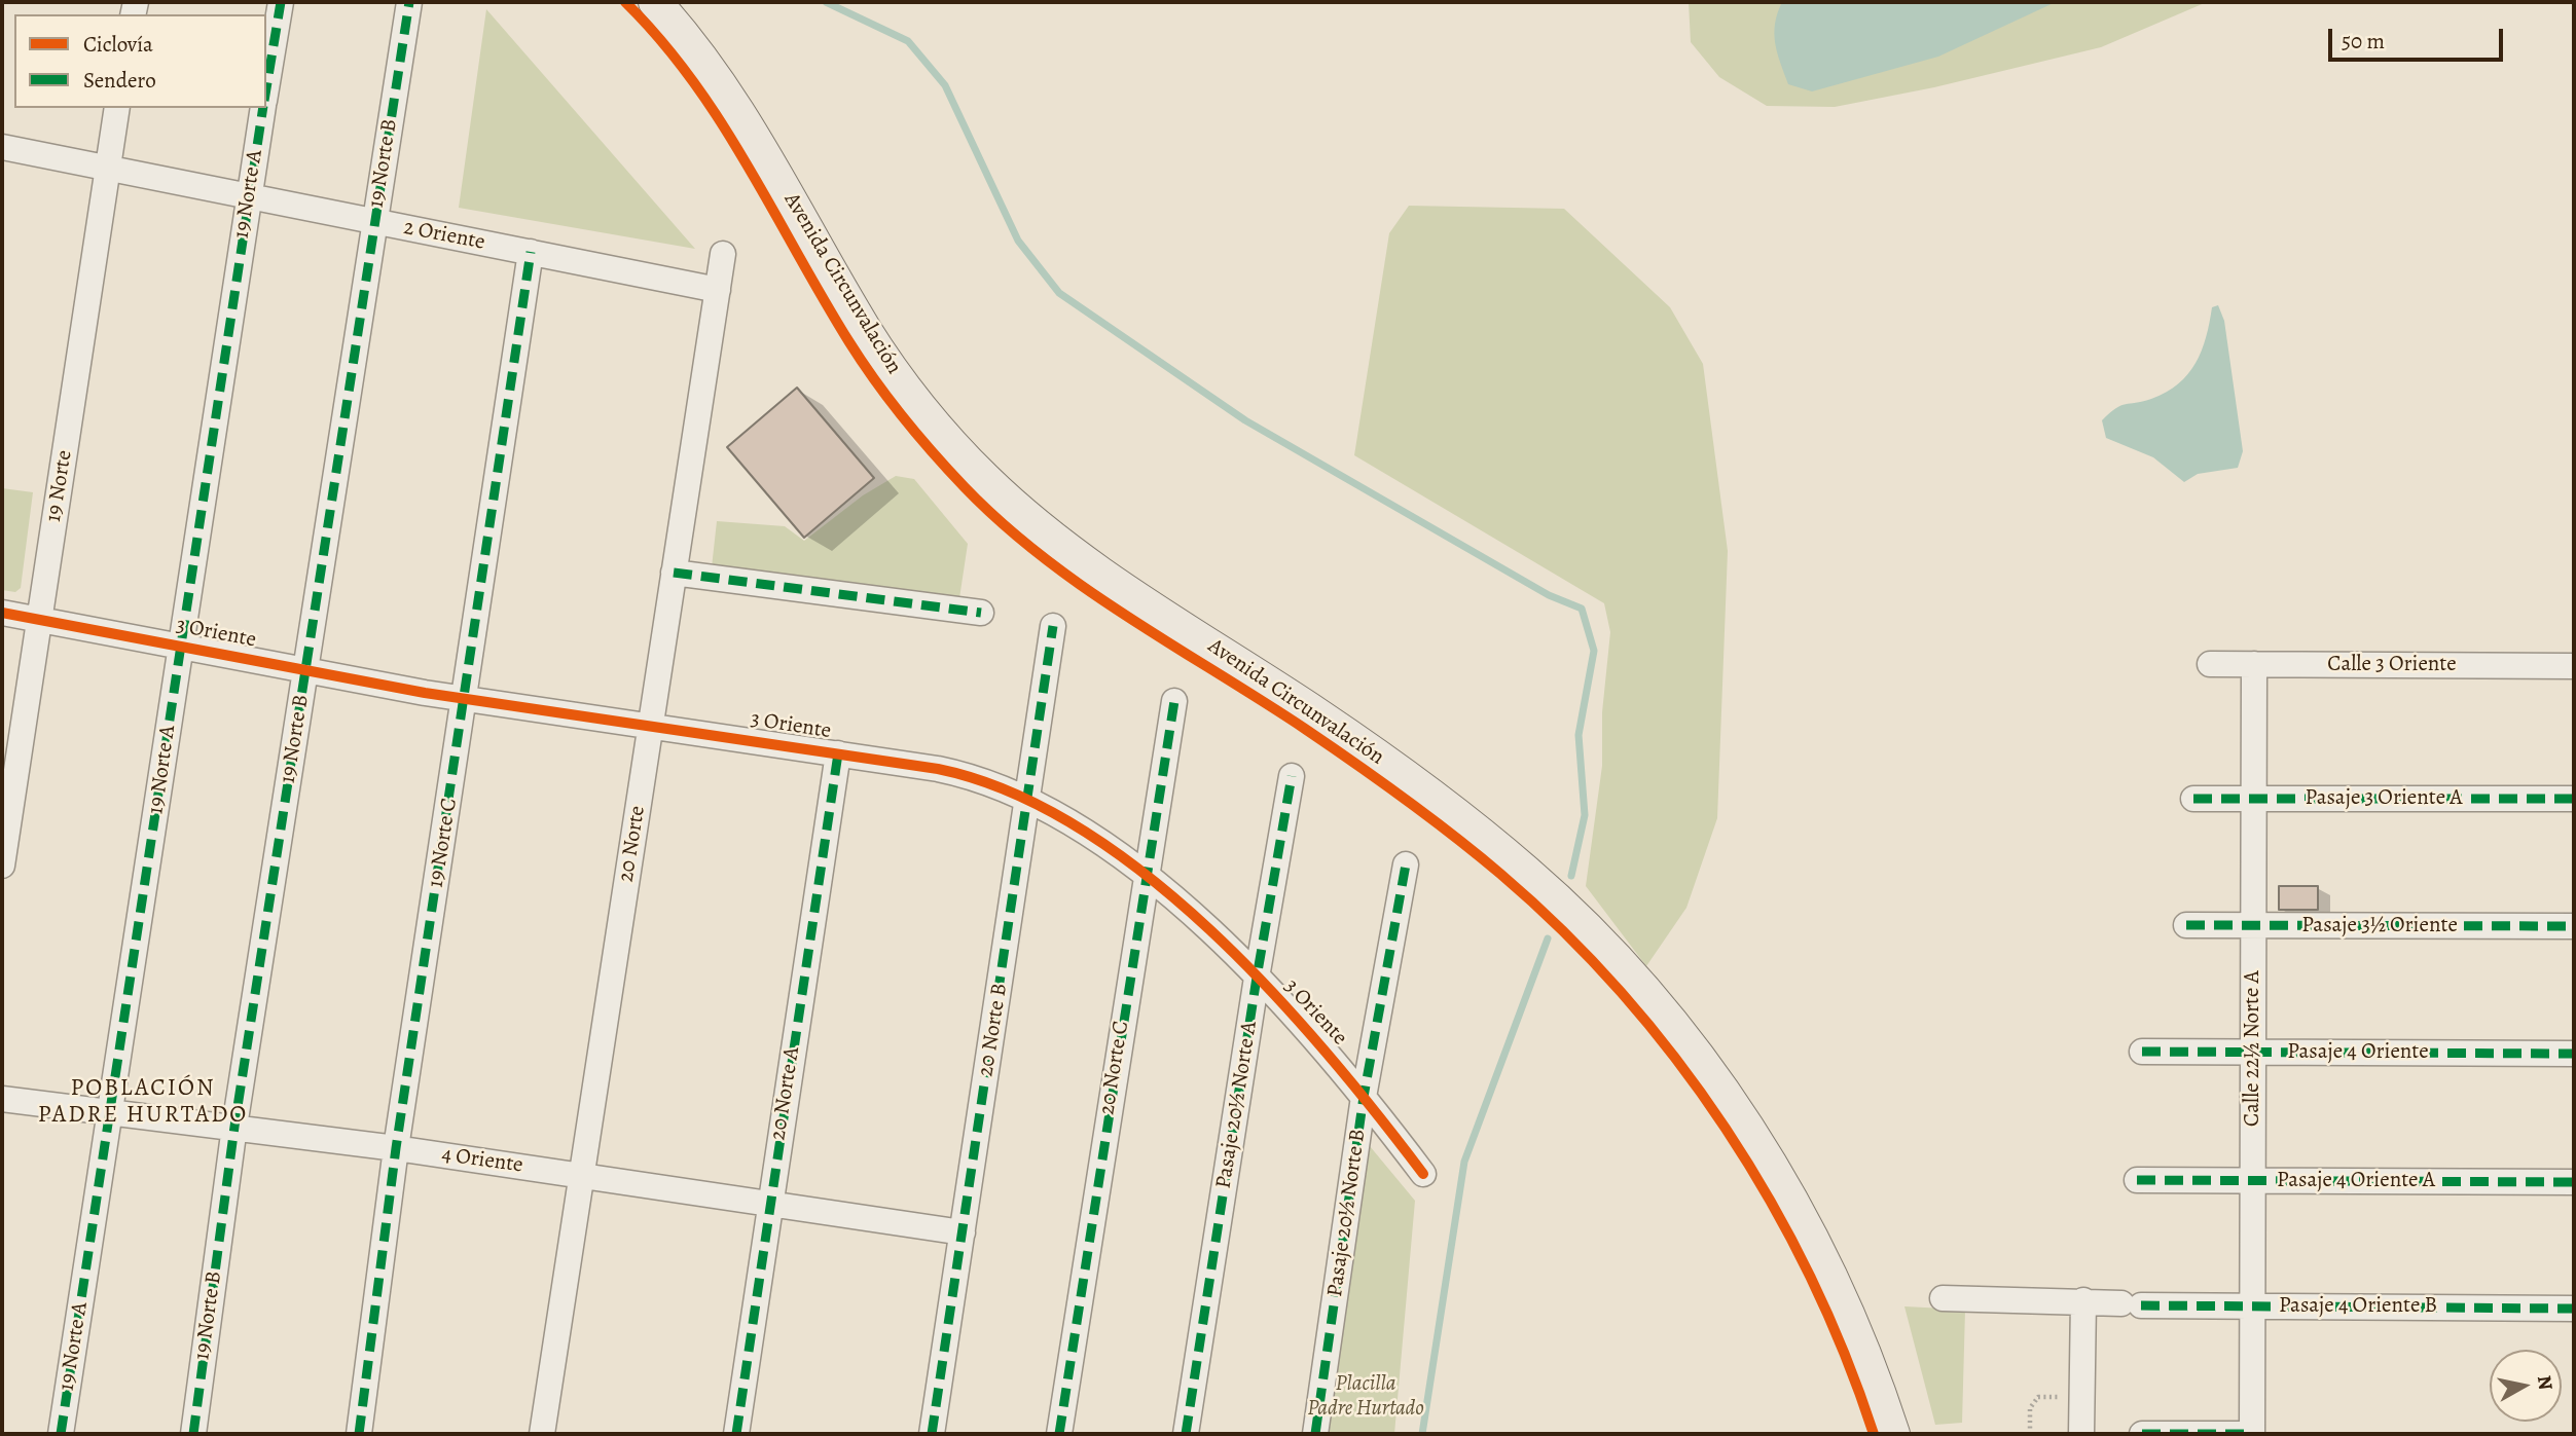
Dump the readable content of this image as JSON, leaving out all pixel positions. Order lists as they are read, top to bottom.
{
  "streets": {
    "main road": ["Avenida Circunvalación"],
    "street": [
      "19 Norte B",
      "19 Norte A",
      "2 Oriente",
      "19 Norte",
      "3 Oriente",
      "Calle 3 Oriente",
      "Pasaje 3 Oriente A",
      "19 Norte C",
      "20 Norte",
      "Pasaje 3½ Oriente",
      "20 Norte B",
      "Calle 22½ Norte A",
      "Pasaje 4 Oriente",
      "20 Norte C",
      "20 Norte A",
      "Pasaje 20½ Norte A",
      "4 Oriente",
      "Pasaje 4 Oriente A",
      "Pasaje 20½ Norte B",
      "Pasaje 4 Oriente B"
    ]
  },
  "crossings": [
    ["19 Norte B", "2 Oriente"],
    ["19 Norte B", "3 Oriente"],
    ["19 Norte B", "4 Oriente"],
    ["19 Norte A", "2 Oriente"],
    ["19 Norte A", "3 Oriente"],
    ["19 Norte A", "4 Oriente"],
    ["2 Oriente", "19 Norte"],
    ["2 Oriente", "19 Norte C"],
    ["2 Oriente", "20 Norte"],
    ["19 Norte", "3 Oriente"],
    ["3 Oriente", "19 Norte C"],
    ["3 Oriente", "20 Norte"],
    ["3 Oriente", "20 Norte B"],
    ["3 Oriente", "20 Norte C"],
    ["3 Oriente", "20 Norte A"],
    ["3 Oriente", "Pasaje 20½ Norte A"],
    ["3 Oriente", "Pasaje 20½ Norte B"],
    ["Calle 3 Oriente", "Calle 22½ Norte A"],
    ["Pasaje 3 Oriente A", "Calle 22½ Norte A"],
    ["19 Norte C", "4 Oriente"],
    ["20 Norte", "4 Oriente"],
    ["Pasaje 3½ Oriente", "Calle 22½ Norte A"],
    ["20 Norte B", "4 Oriente"],
    ["Calle 22½ Norte A", "Pasaje 4 Oriente"],
    ["Calle 22½ Norte A", "Pasaje 4 Oriente A"],
    ["Calle 22½ Norte A", "Pasaje 4 Oriente B"],
    ["20 Norte A", "4 Oriente"]
  ],
  "districts": ["POBLACIÓN PADRE HURTADO"],
  "parks": ["Placilla Padre Hurtado"],
  "legend": ["Ciclovía", "Sendero"],
  "scale_bar": "50 m",
  "north": "right"
}
